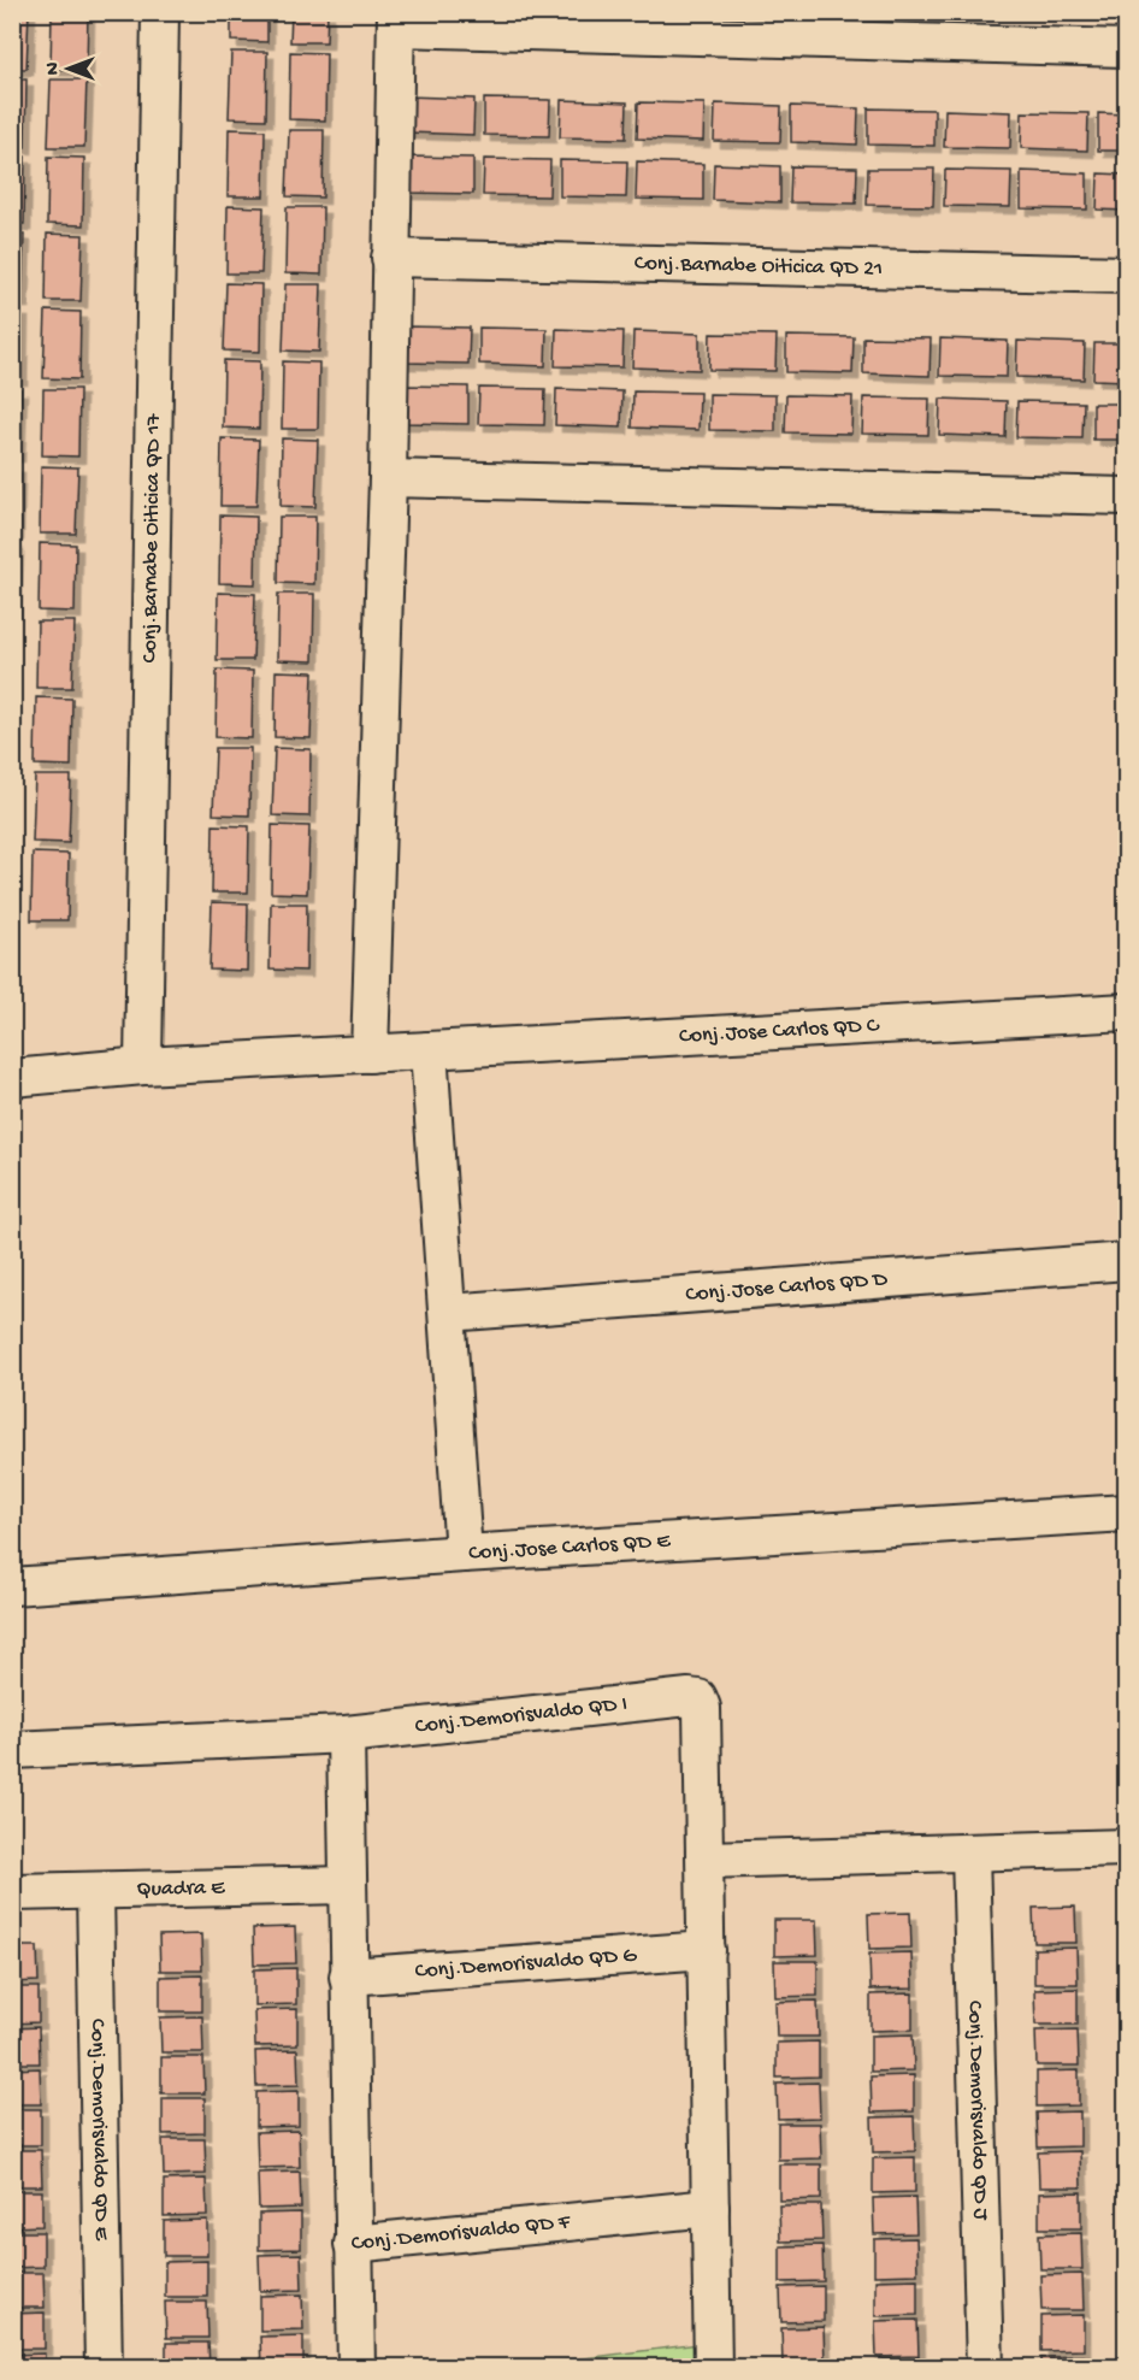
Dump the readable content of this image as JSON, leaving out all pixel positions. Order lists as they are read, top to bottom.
{
  "streets": {
    "street": [
      "Conj.Barnabe Oiticica QD 21",
      "Conj.Barnabe Oiticica QD 17",
      "Conj.Jose Carlos QD C",
      "Conj.Jose Carlos QD D",
      "Conj.Jose Carlos QD E",
      "Conj.Demorisvaldo QD I",
      "Quadra E",
      "Conj.Demorisvaldo QD G",
      "Conj.Demorisvaldo QD J",
      "Conj.Demorisvaldo QD E",
      "Conj.Demorisvaldo QD F"
    ]
  },
  "crossings": [
    ["Conj.Barnabe Oiticica QD 17", "Conj.Jose Carlos QD C"],
    ["Conj.Demorisvaldo QD I", "Conj.Demorisvaldo QD F"],
    ["Quadra E", "Conj.Demorisvaldo QD E"],
    ["Quadra E", "Conj.Demorisvaldo QD F"],
    ["Conj.Demorisvaldo QD G", "Conj.Demorisvaldo QD F"]
  ],
  "north": "left"
}
